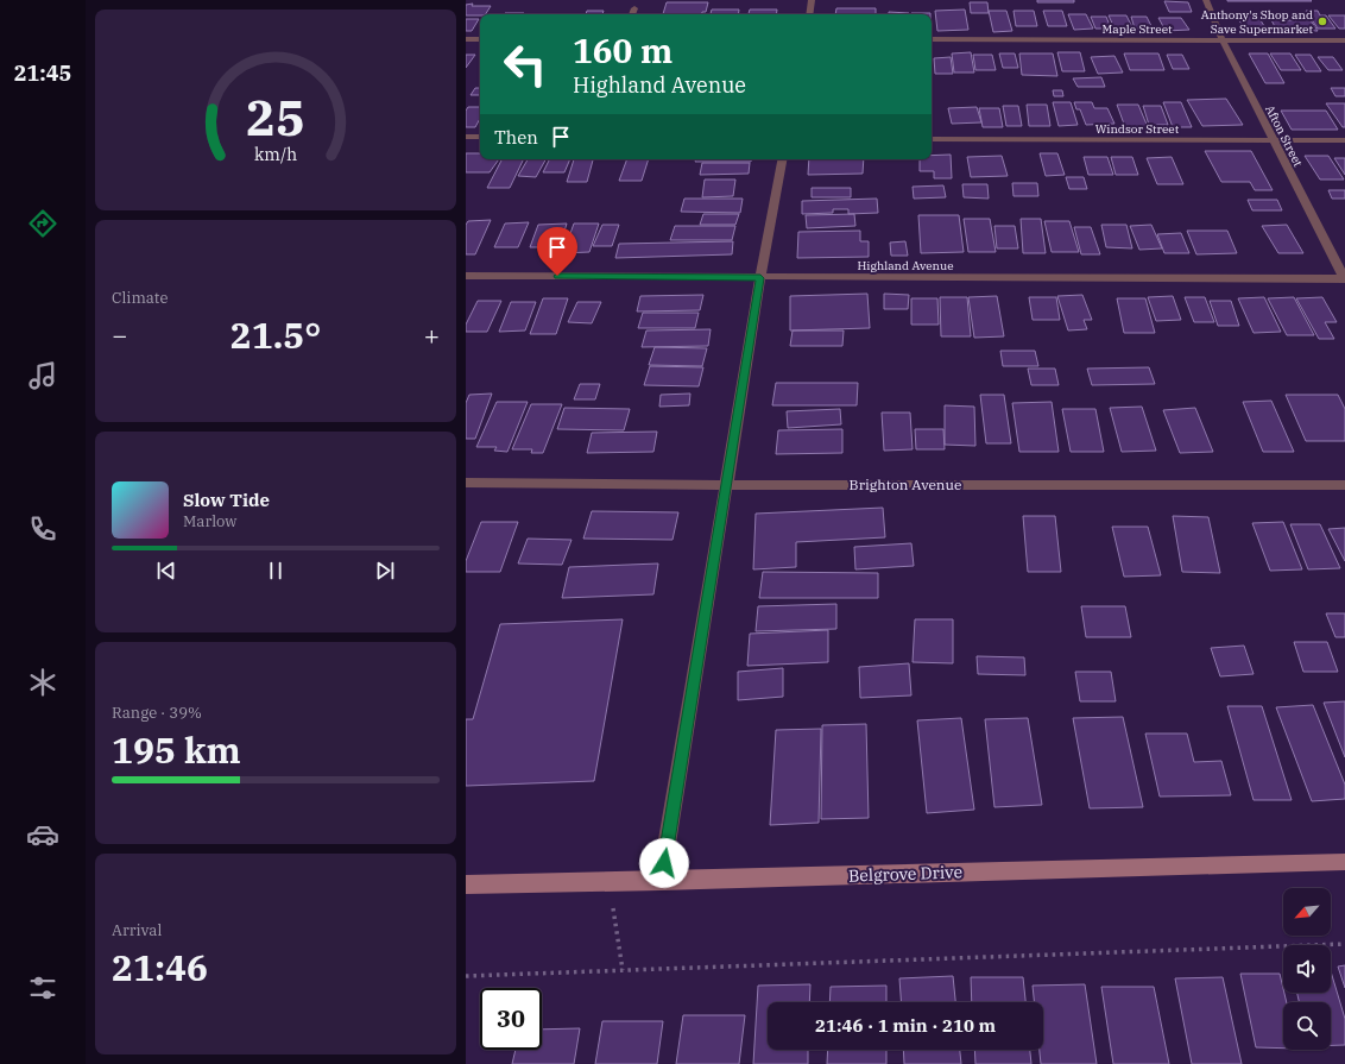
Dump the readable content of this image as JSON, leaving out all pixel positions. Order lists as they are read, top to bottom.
{
  "streets": {
    "street": [
      "Maple Street",
      "Windsor Street",
      "Afton Street",
      "Highland Avenue",
      "Brighton Avenue",
      "Belgrove Drive"
    ]
  },
  "crossings": [
    ["Maple Street", "Afton Street"],
    ["Windsor Street", "Afton Street"],
    ["Afton Street", "Highland Avenue"]
  ],
  "places": ["Anthony's Shop and Save Supermarket"],
  "north": "bottom left",
  "page": {
    "tabs": "21:45",
    "turn": ["160 m", "Highland Avenue"],
    "then": "Then",
    "tile": [
      "Climate",
      ["Range · 39%", "195 km"],
      ["Arrival", "21:46"]
    ],
    "heat": ["−", "21.5°", "+"],
    "song": ["Slow Tide", "Marlow"],
    "limit": "30",
    "trip": "21:46 · 1 min · 210 m",
    "gauge": ["25", "km/h"]
  }
}
